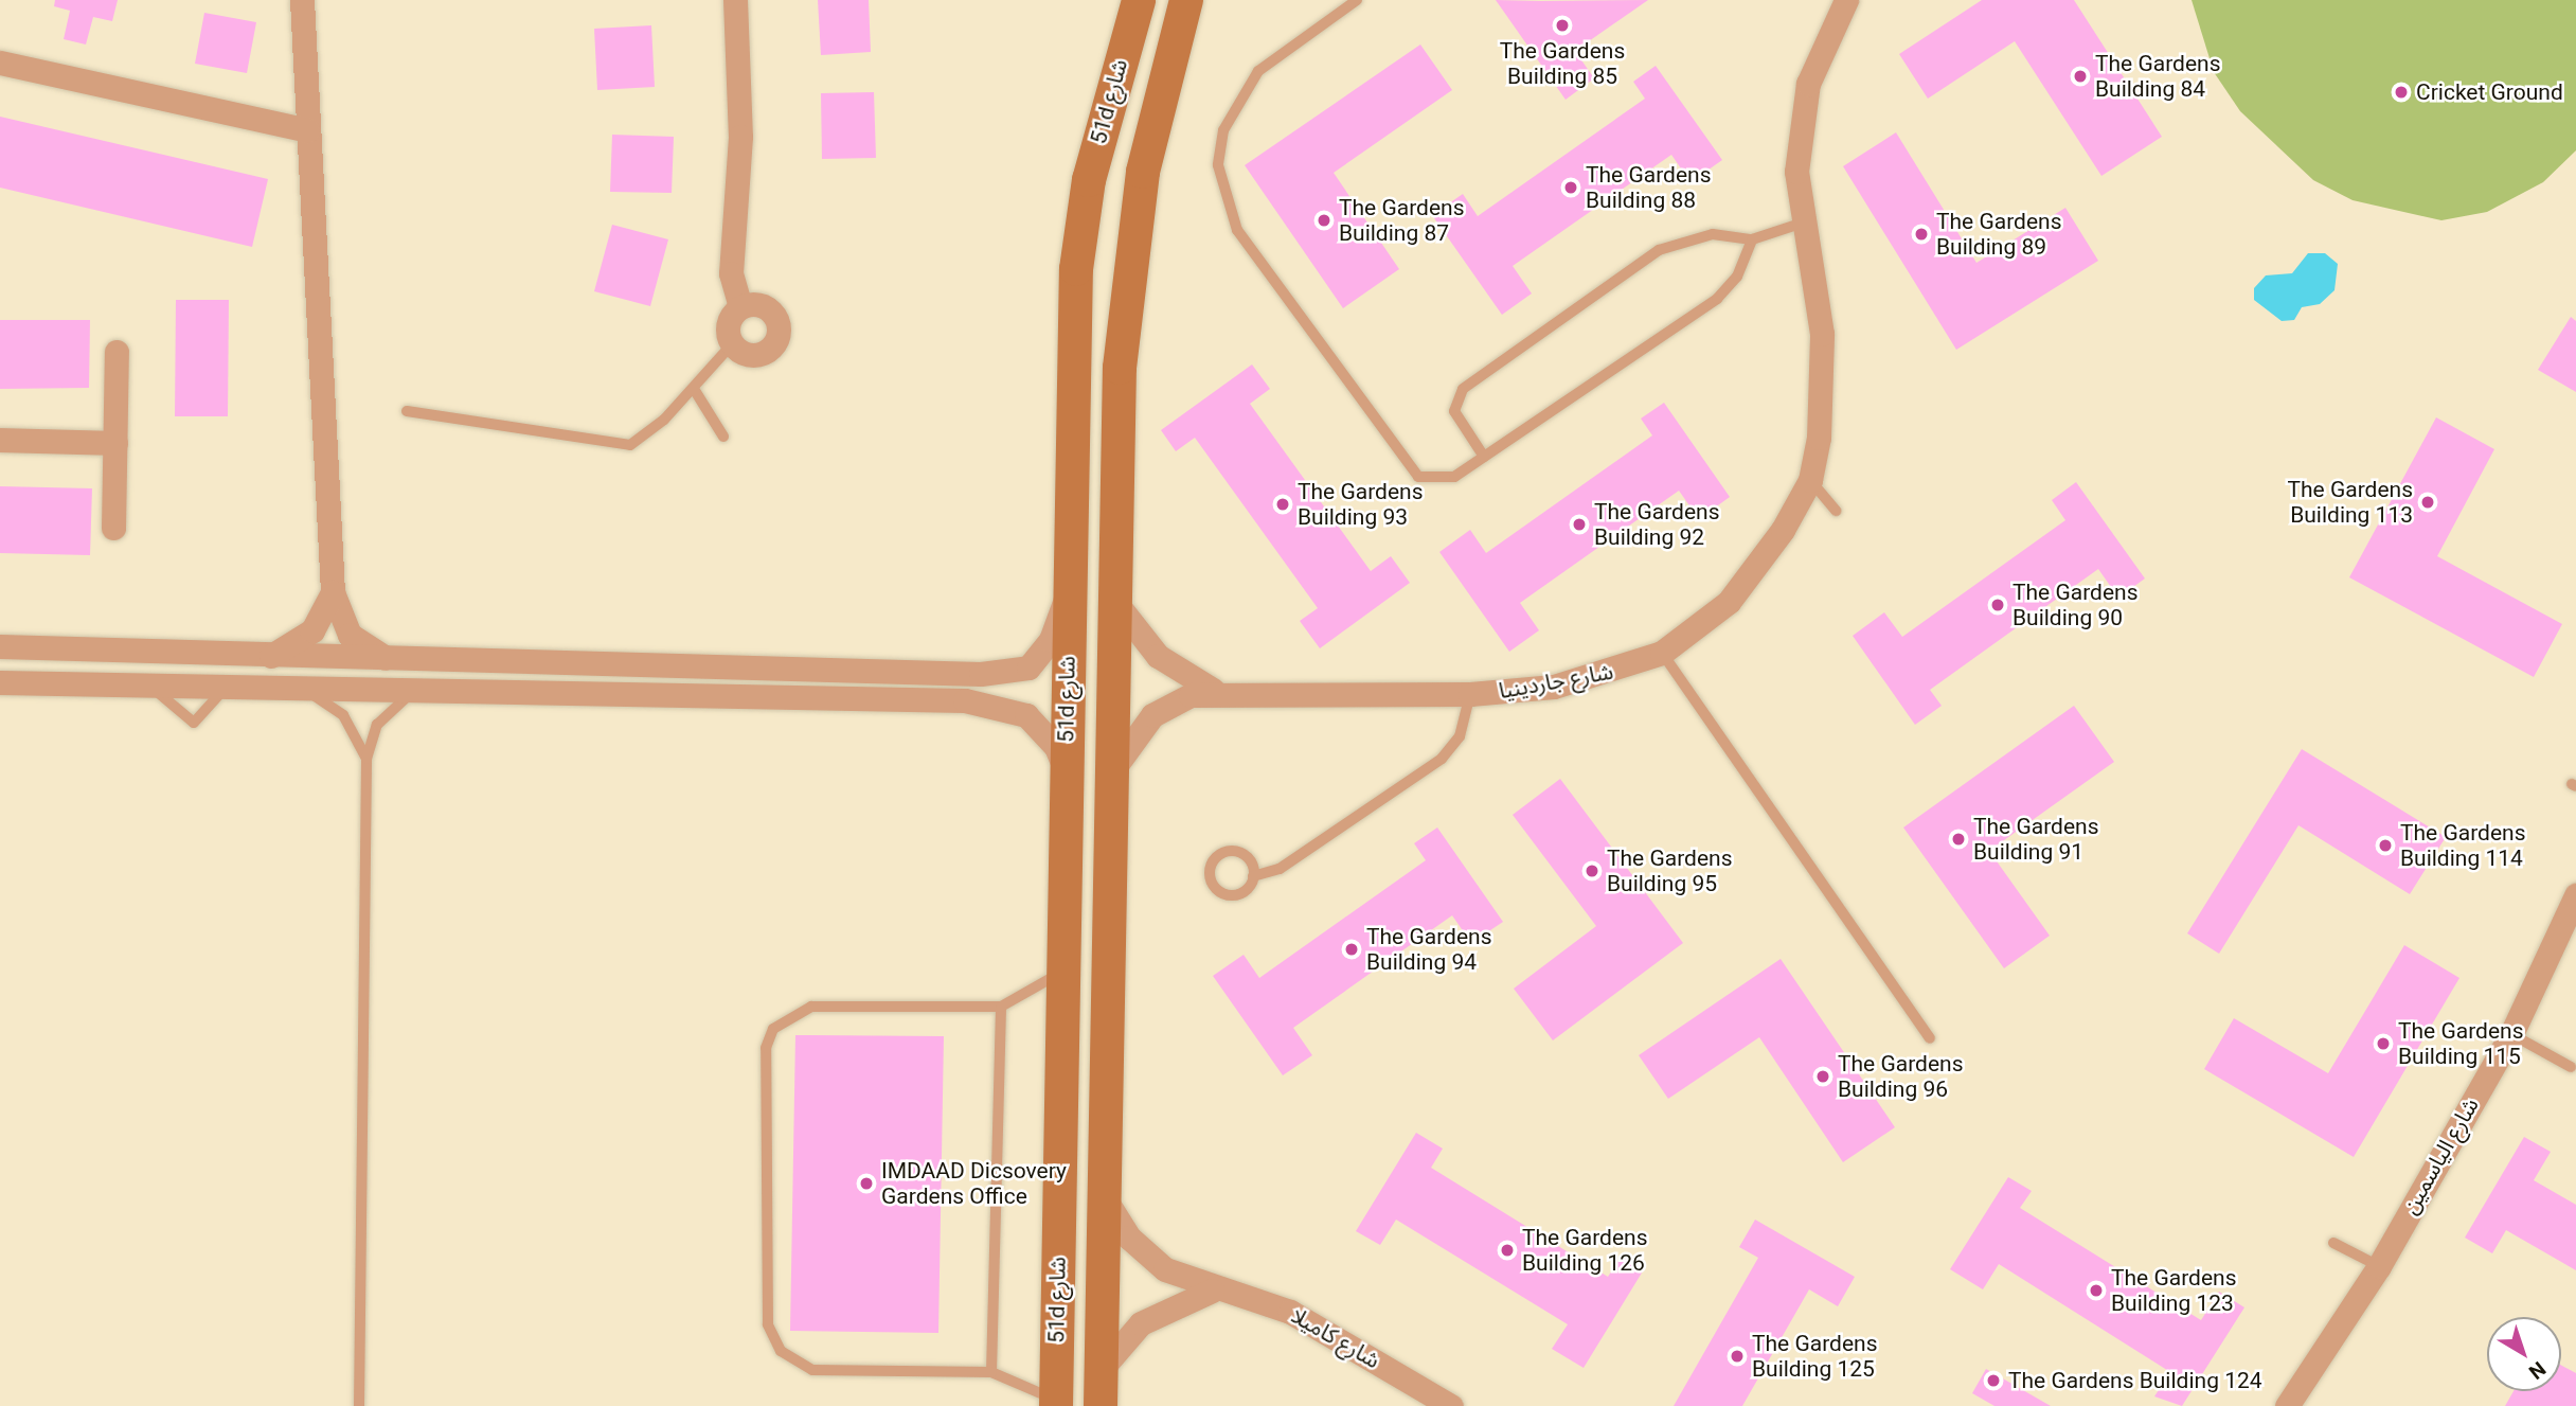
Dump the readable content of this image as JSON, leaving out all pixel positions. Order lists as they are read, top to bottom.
{
  "streets": {
    "street": [
      "51d شارع",
      "شارع جاردينيا",
      "شارع الياسمين",
      "شارع كاميلا"
    ]
  },
  "crossings": [
    ["51d شارع", "شارع جاردينيا"],
    ["51d شارع", "شارع كاميلا"]
  ],
  "places": [
    "The Gardens Building 85",
    "The Gardens Building 84",
    "Cricket Ground",
    "The Gardens Building 88",
    "The Gardens Building 87",
    "The Gardens Building 89",
    "The Gardens Building 113",
    "The Gardens Building 93",
    "The Gardens Building 92",
    "The Gardens Building 90",
    "The Gardens Building 91",
    "The Gardens Building 114",
    "The Gardens Building 95",
    "The Gardens Building 94",
    "The Gardens Building 115",
    "The Gardens Building 96",
    "IMDAAD Dicsovery Gardens Office",
    "The Gardens Building 126",
    "The Gardens Building 123",
    "The Gardens Building 125",
    "The Gardens Building 124"
  ],
  "north": "bottom right"
}
